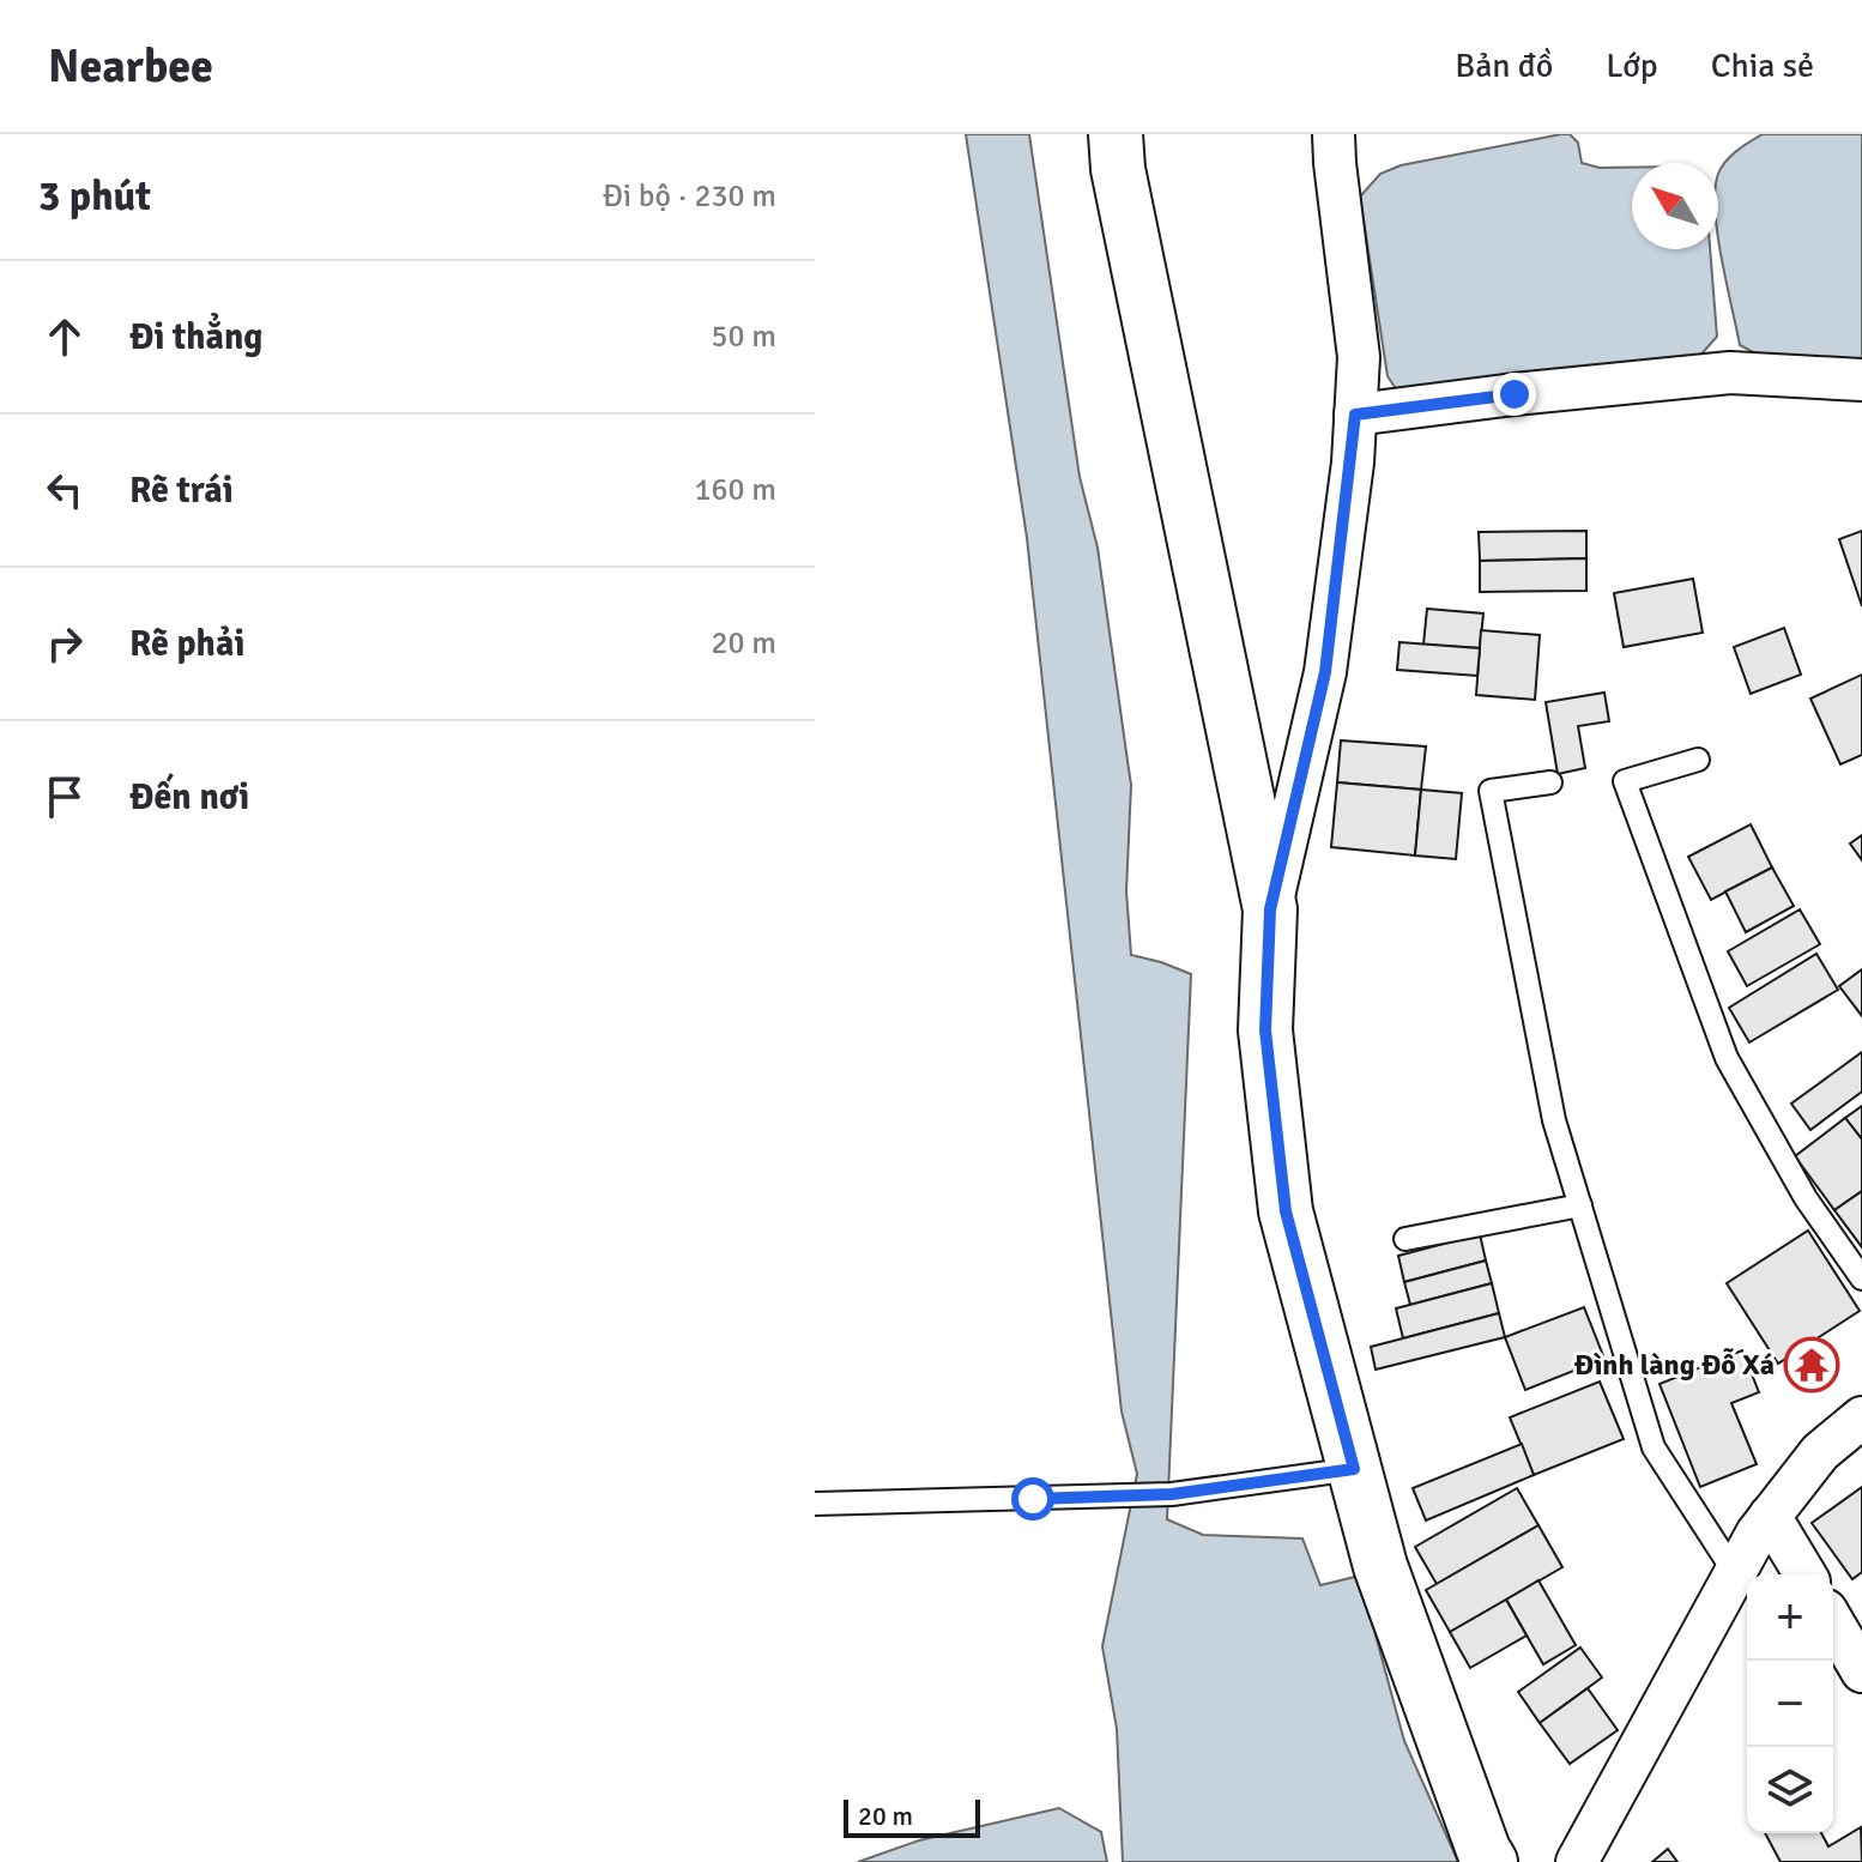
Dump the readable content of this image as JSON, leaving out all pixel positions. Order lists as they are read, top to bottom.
{
  "places": {
    "temple": ["Đình làng Đỗ Xá"]
  },
  "scale_bar": "20 m",
  "north": "top left",
  "page": {
    "header": "Nearbee",
    "nav": ["Bản đồ", "Lớp", "Chia sẻ"],
    "heading": ["3 phút", "Đi bộ · 230 m"],
    "list": [
      ["Đi thẳng", "50 m"],
      ["Rẽ trái", "160 m"],
      ["Rẽ phải", "20 m"],
      "Đến nơi"
    ],
    "map_buttons": ["+", "−"],
    "scale": "20 m"
  }
}
